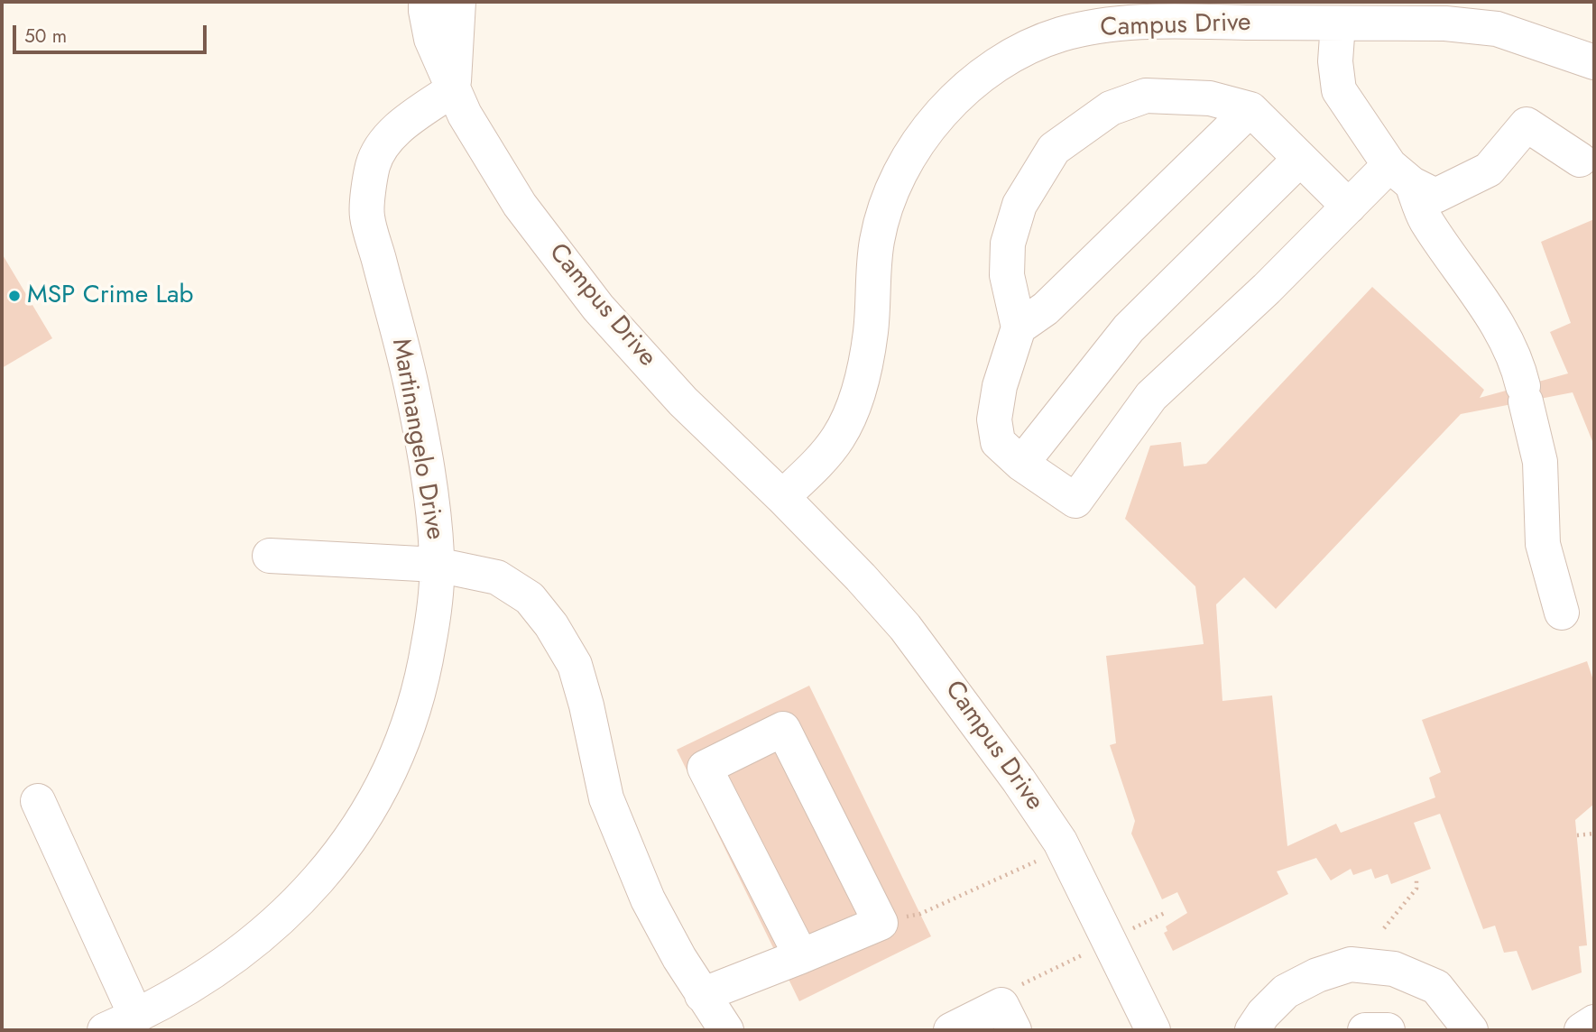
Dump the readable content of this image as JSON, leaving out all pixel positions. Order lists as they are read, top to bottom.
{
  "streets": {
    "street": ["Campus Drive", "Martinangelo Drive"]
  },
  "crossings": [
    ["Campus Drive", "Martinangelo Drive"]
  ],
  "places": ["MSP Crime Lab"],
  "scale_bar": "50 m"
}
